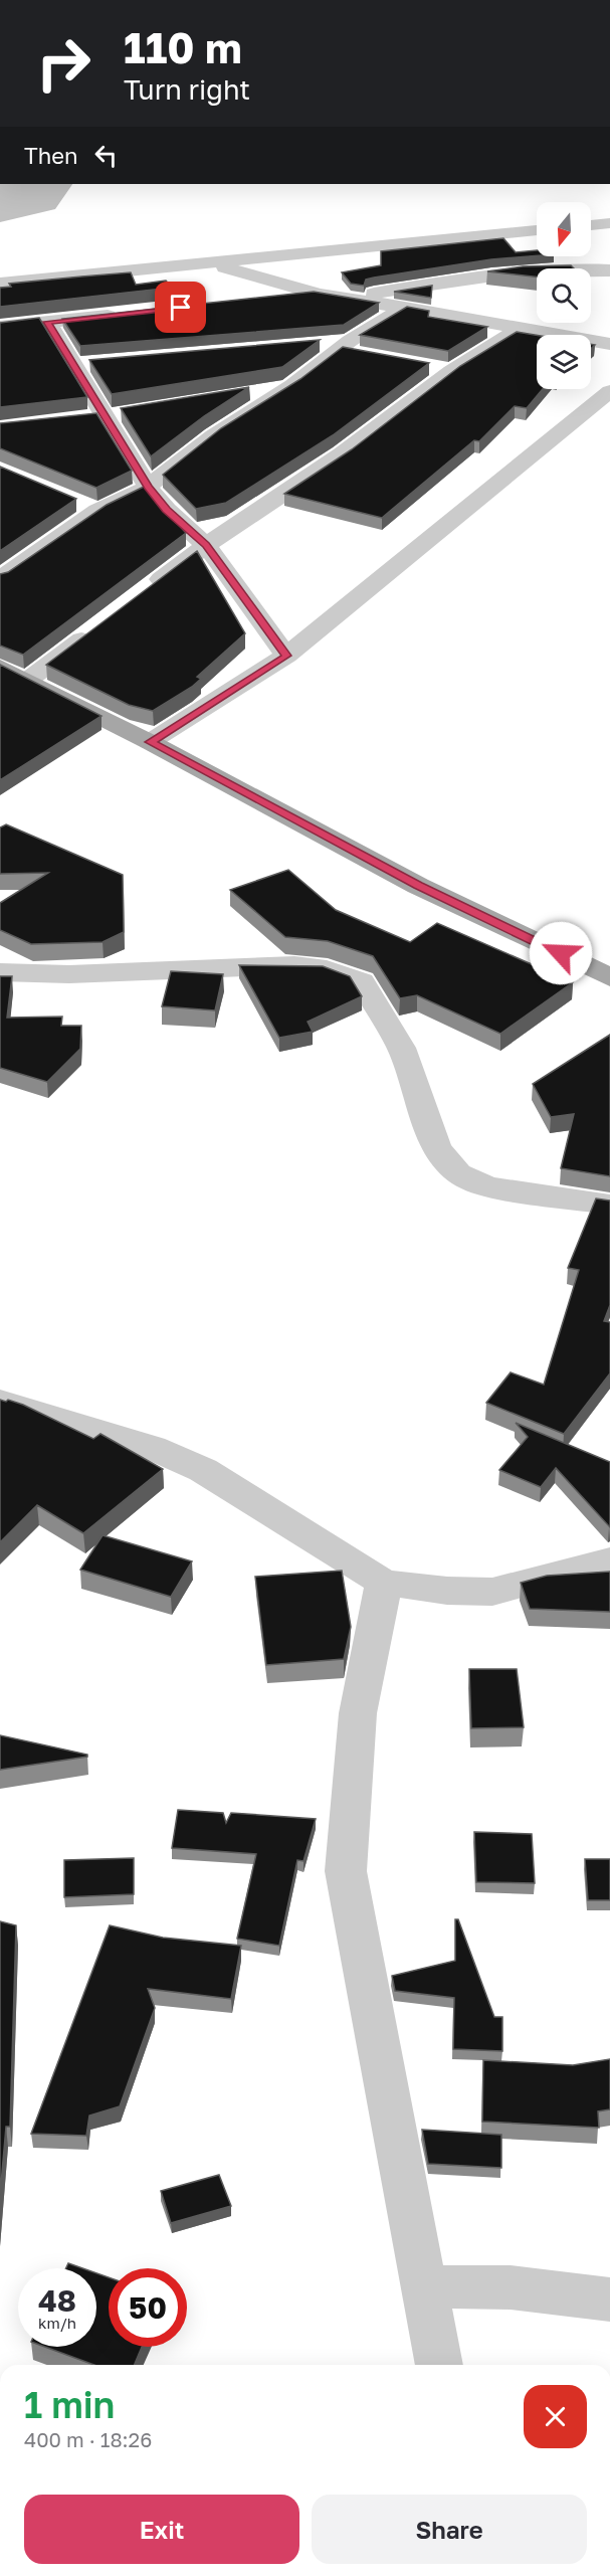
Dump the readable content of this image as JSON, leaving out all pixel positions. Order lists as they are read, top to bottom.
{
  "north": "bottom",
  "page": {
    "turn": ["110 m", "Turn right"],
    "then": "Then",
    "speed": "48 km/h",
    "limit": "50",
    "heading": ["1 min", "400 m · 18:26"],
    "buttons": ["Exit", "Share"]
  }
}
